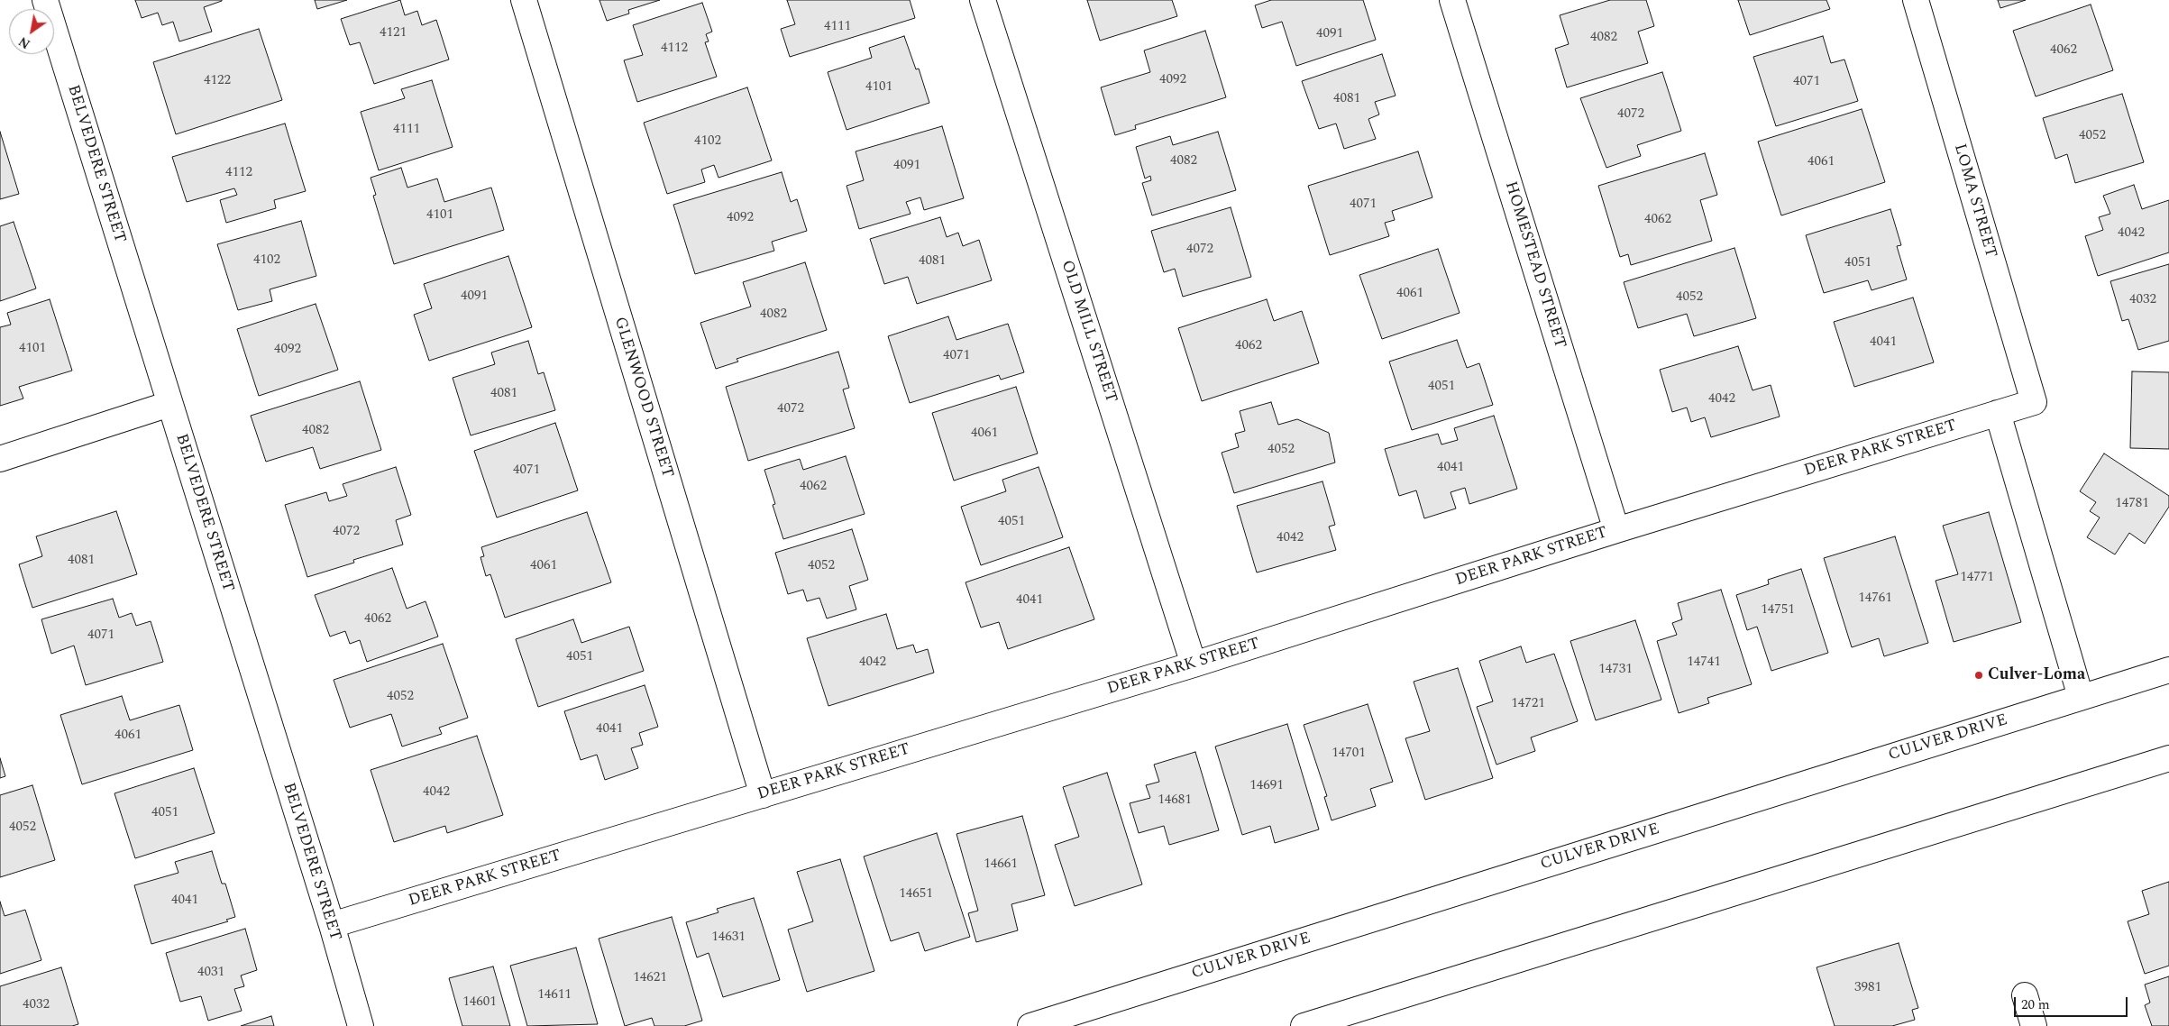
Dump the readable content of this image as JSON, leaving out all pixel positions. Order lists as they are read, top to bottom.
{
  "streets": {
    "street": [
      "BELVEDERE STREET",
      "LOMA STREET",
      "HOMESTEAD STREET",
      "OLD MILL STREET",
      "GLENWOOD STREET",
      "DEER PARK STREET",
      "CULVER DRIVE"
    ]
  },
  "crossings": [
    ["BELVEDERE STREET", "DEER PARK STREET"],
    ["LOMA STREET", "DEER PARK STREET"],
    ["HOMESTEAD STREET", "DEER PARK STREET"],
    ["OLD MILL STREET", "DEER PARK STREET"],
    ["GLENWOOD STREET", "DEER PARK STREET"]
  ],
  "places": ["Culver-Loma"],
  "house_numbers": [
    "4111",
    "4121",
    "4091",
    "4082",
    "4112",
    "4062",
    "4092",
    "4122",
    "4071",
    "4101",
    "4081",
    "4072",
    "4111",
    "4052",
    "4102",
    "4082",
    "4061",
    "4091",
    "4112",
    "4071",
    "4101",
    "4092",
    "4062",
    "4042",
    "4072",
    "4102",
    "4081",
    "4051",
    "4061",
    "4091",
    "4052",
    "4032",
    "4082",
    "4041",
    "4062",
    "4101",
    "4092",
    "4071",
    "4051",
    "4081",
    "4042",
    "4072",
    "4082",
    "4061",
    "4052",
    "4041",
    "4071",
    "4062",
    "14781",
    "4051",
    "4072",
    "4042",
    "4081",
    "4061",
    "4052",
    "14771",
    "14761",
    "4041",
    "14751",
    "4062",
    "4071",
    "4051",
    "4042",
    "14741",
    "14731",
    "4052",
    "14721",
    "4041",
    "4061",
    "14701",
    "14691",
    "4042",
    "14681",
    "4051",
    "4052",
    "14661",
    "14651",
    "4041",
    "14631",
    "4031",
    "14621",
    "3981",
    "14611",
    "14601",
    "4032"
  ],
  "scale_bar": "20 m",
  "north": "bottom left"
}
